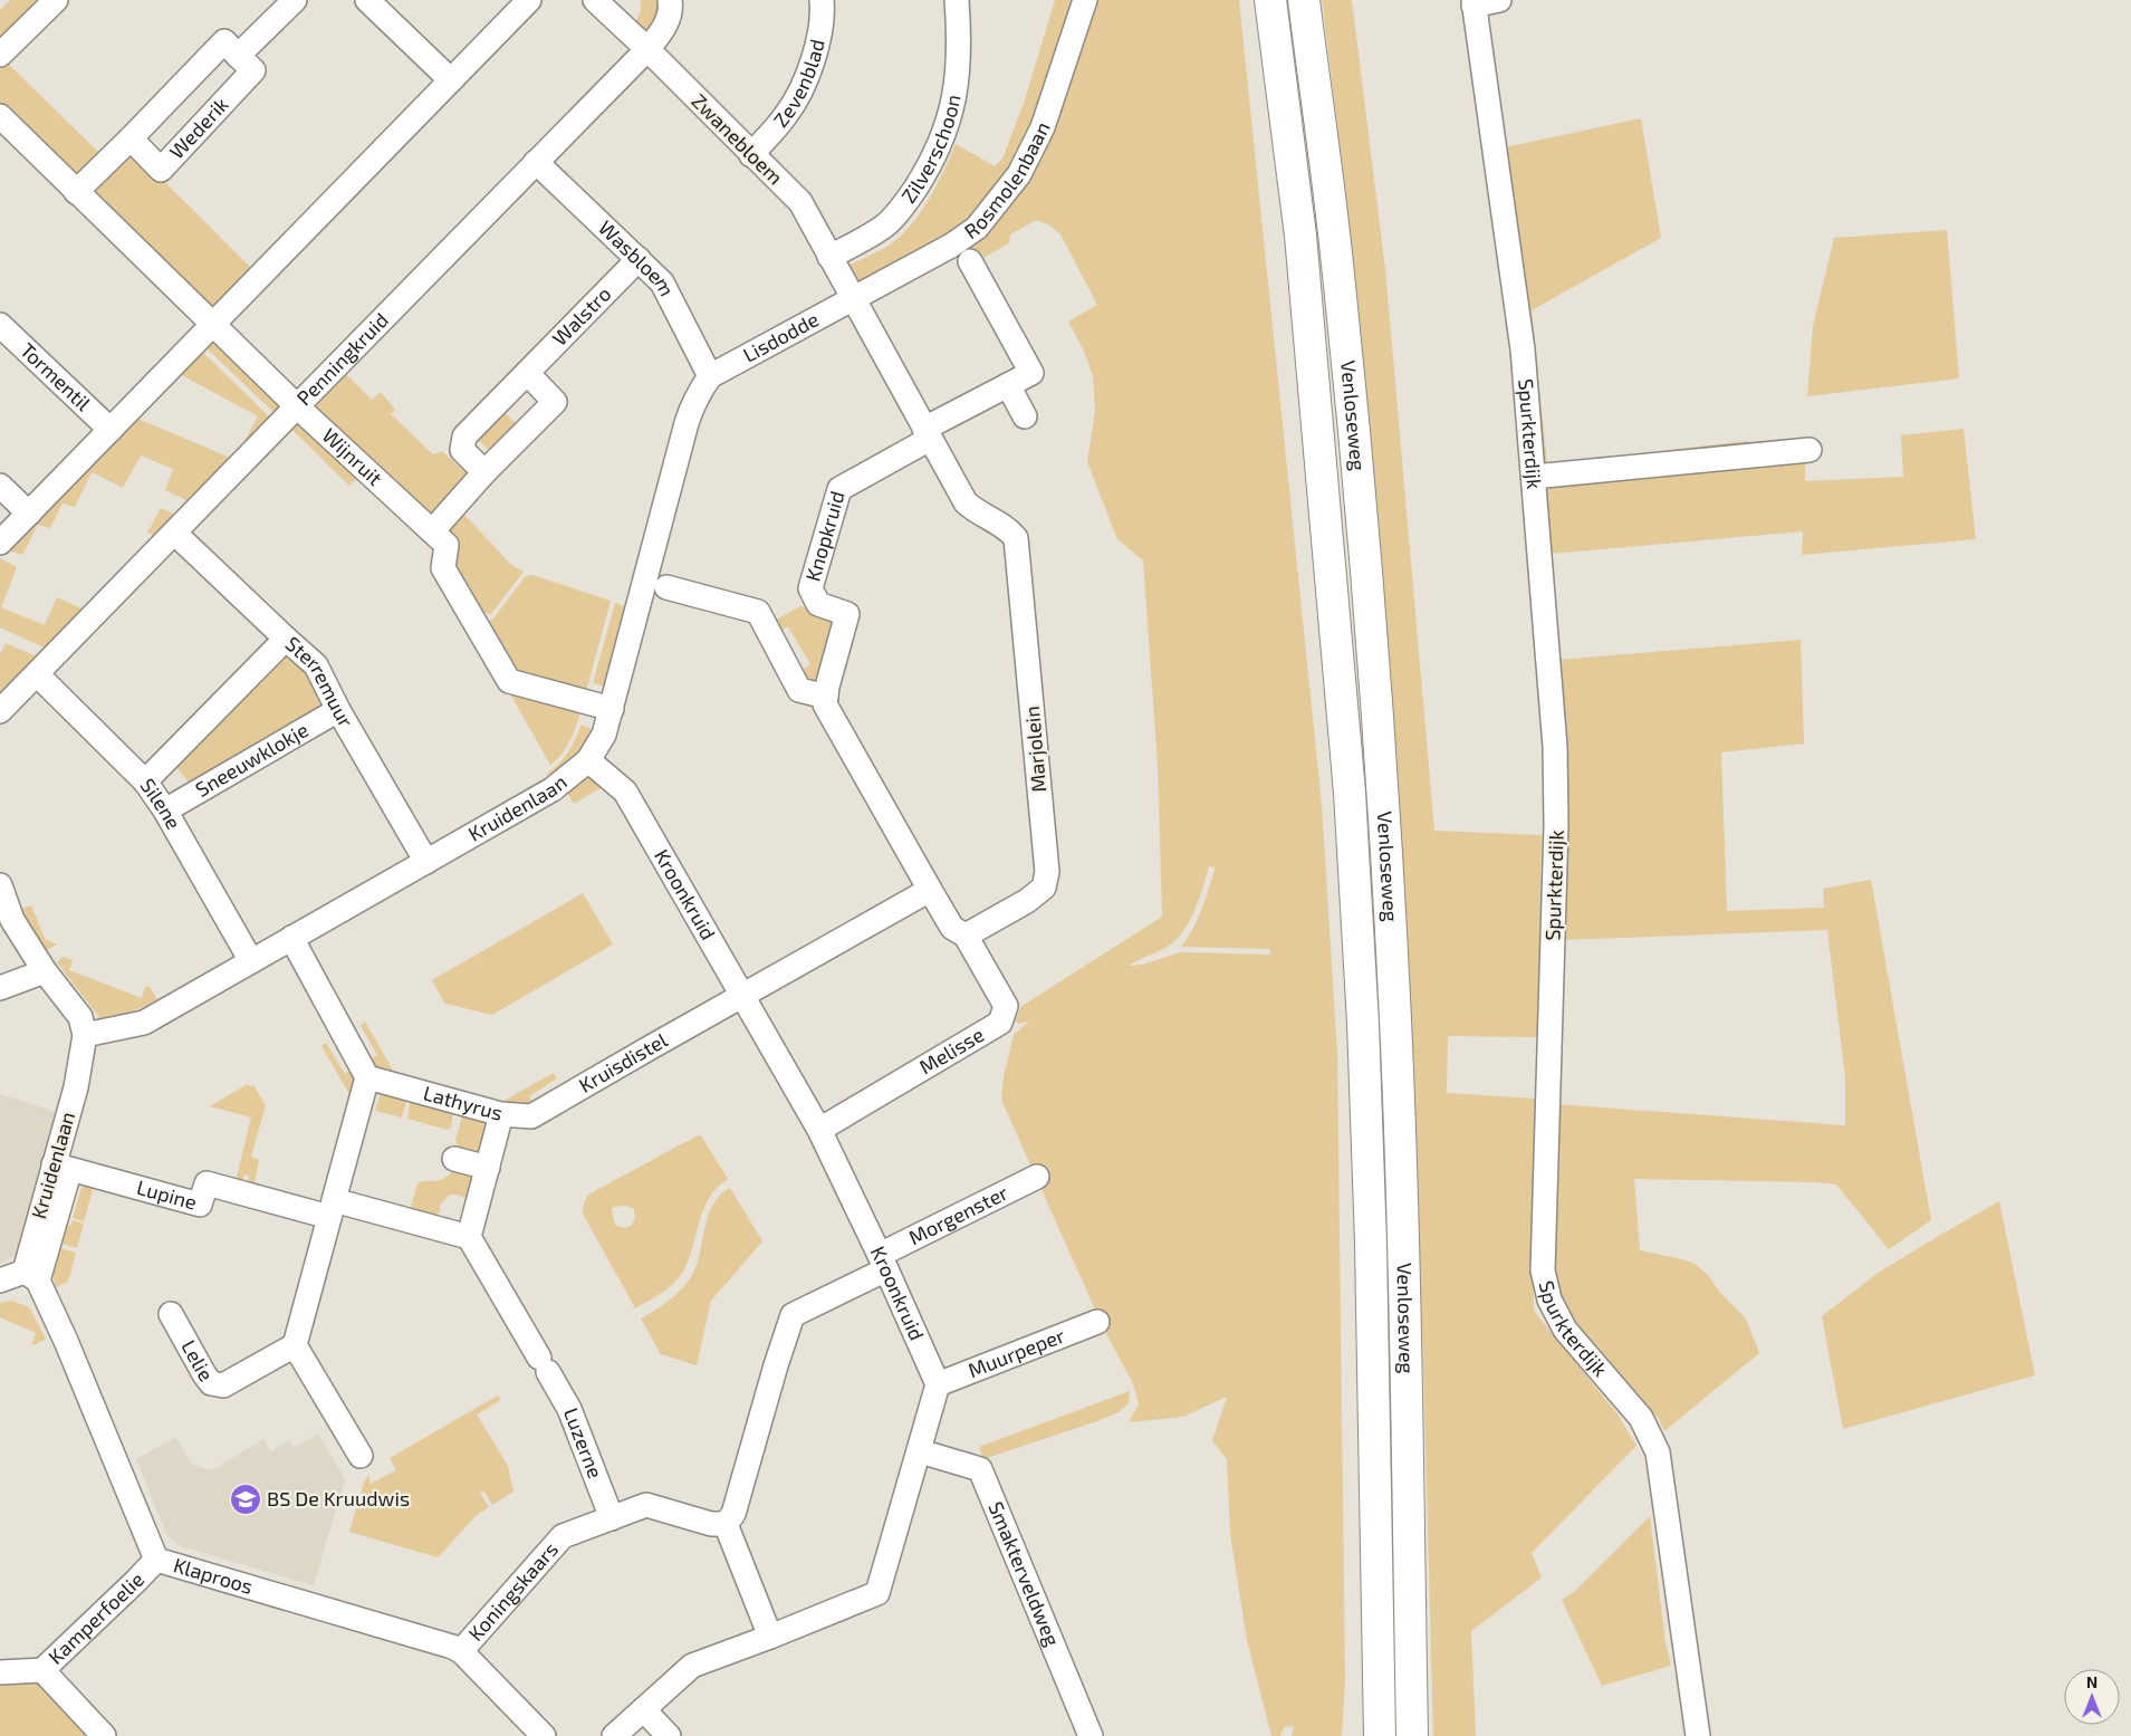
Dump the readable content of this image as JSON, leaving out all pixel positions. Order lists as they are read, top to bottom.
{
  "streets": {
    "highway": ["Venloseweg"],
    "street": [
      "Zevenblad",
      "Wederik",
      "Zwanebloem",
      "Zilverschoon",
      "Rosmolenbaan",
      "Wasbloem",
      "Walstro",
      "Lisdodde",
      "Penningkruid",
      "Tormentil",
      "Spurkterdijk",
      "Wijnruit",
      "Knopkruid",
      "Sterremuur",
      "Marjolein",
      "Sneeuwklokje",
      "Silene",
      "Kruidenlaan",
      "Kroonkruid",
      "Melisse",
      "Kruisdistel",
      "Lathyrus",
      "Lupine",
      "Morgenster",
      "Muurpeper",
      "Lelie",
      "Luzerne",
      "Smakterveldweg",
      "Klaproos",
      "Koningskaars",
      "Kamperfoelie"
    ]
  },
  "crossings": [
    ["Zevenblad", "Zwanebloem"],
    ["Wederik", "Wijnruit"],
    ["Zwanebloem", "Zilverschoon"],
    ["Zwanebloem", "Rosmolenbaan"],
    ["Zwanebloem", "Lisdodde"],
    ["Zwanebloem", "Penningkruid"],
    ["Zwanebloem", "Marjolein"],
    ["Rosmolenbaan", "Lisdodde"],
    ["Rosmolenbaan", "Marjolein"],
    ["Wasbloem", "Walstro"],
    ["Wasbloem", "Lisdodde"],
    ["Wasbloem", "Penningkruid"],
    ["Wasbloem", "Kruidenlaan"],
    ["Lisdodde", "Marjolein"],
    ["Lisdodde", "Kruidenlaan"],
    ["Penningkruid", "Wijnruit"],
    ["Penningkruid", "Sterremuur"],
    ["Penningkruid", "Silene"],
    ["Wijnruit", "Kruidenlaan"],
    ["Knopkruid", "Marjolein"],
    ["Sterremuur", "Sneeuwklokje"],
    ["Sterremuur", "Kruidenlaan"],
    ["Marjolein", "Melisse"],
    ["Sneeuwklokje", "Silene"],
    ["Silene", "Kruidenlaan"],
    ["Kruidenlaan", "Kroonkruid"],
    ["Kruidenlaan", "Lupine"],
    ["Kruidenlaan", "Klaproos"],
    ["Kroonkruid", "Melisse"],
    ["Kroonkruid", "Kruisdistel"],
    ["Kroonkruid", "Morgenster"],
    ["Kroonkruid", "Muurpeper"],
    ["Kruisdistel", "Lathyrus"],
    ["Lathyrus", "Luzerne"],
    ["Luzerne", "Koningskaars"],
    ["Klaproos", "Koningskaars"],
    ["Klaproos", "Kamperfoelie"]
  ],
  "places": {
    "school or university": ["BS De Kruudwis"]
  },
  "north": "top"
}
